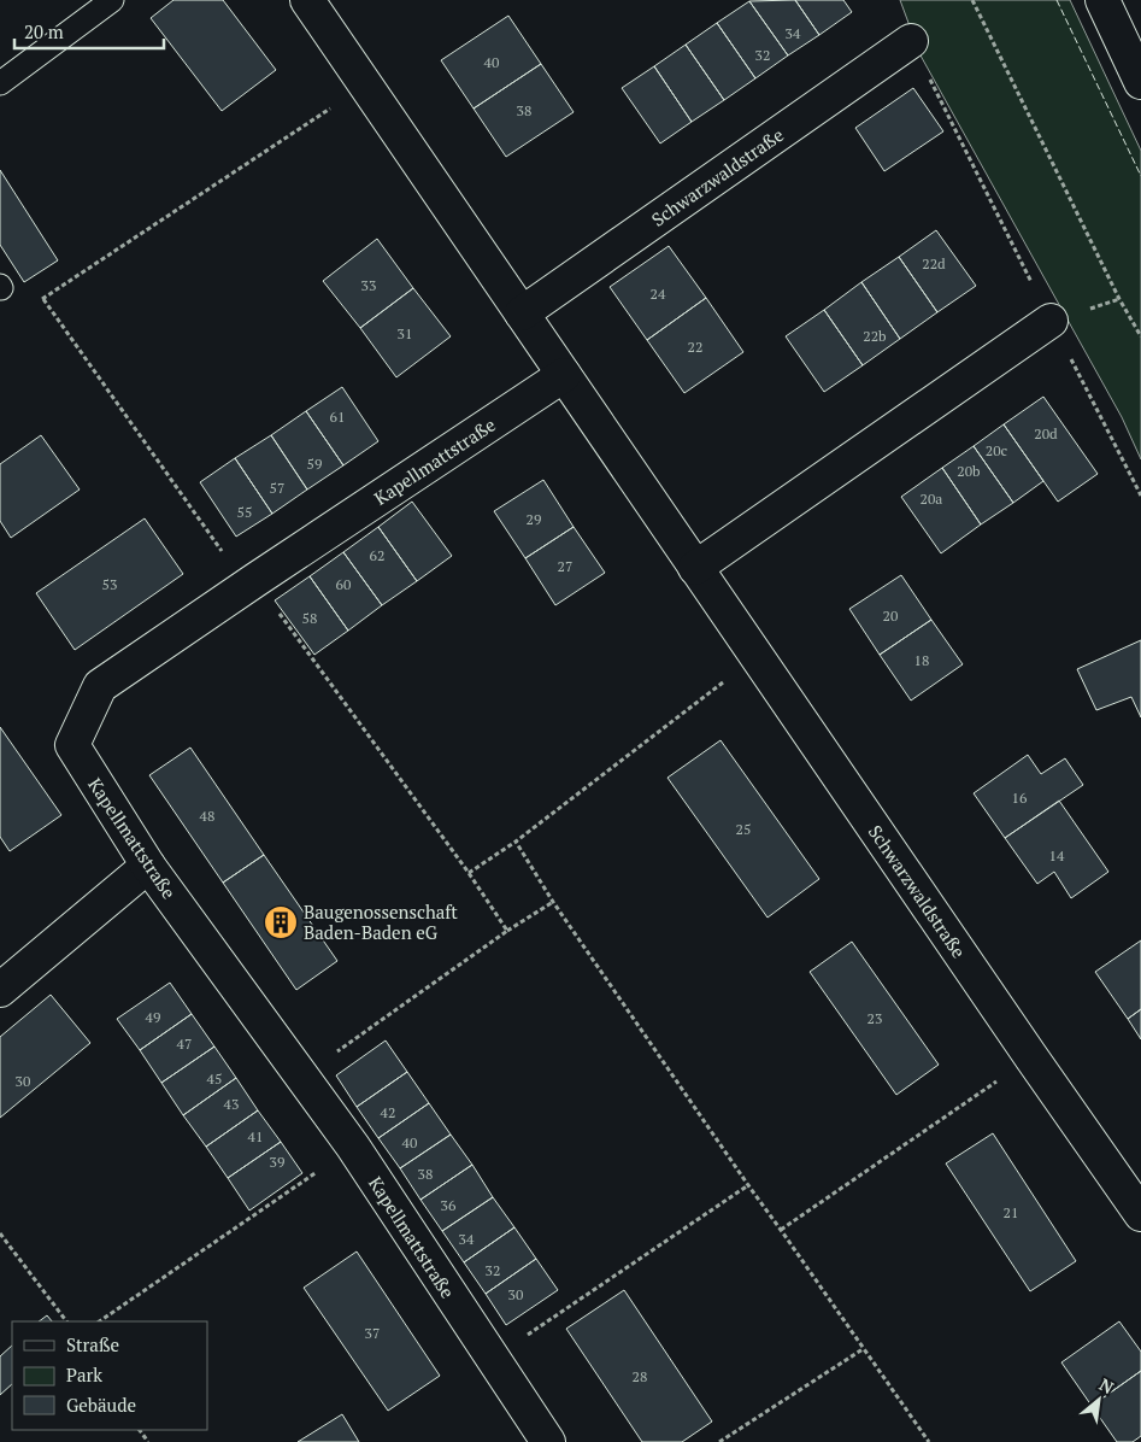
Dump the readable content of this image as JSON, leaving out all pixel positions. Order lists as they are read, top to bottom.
{
  "streets": {
    "street": ["Schwarzwaldstraße", "Kapellmattstraße"]
  },
  "crossings": [
    ["Schwarzwaldstraße", "Kapellmattstraße"]
  ],
  "places": {
    "building": ["Baugenossenschaft Baden-Baden eG"]
  },
  "house_numbers": [
    "34",
    "32",
    "40",
    "38",
    "22d",
    "33",
    "24",
    "31",
    "22b",
    "22",
    "61",
    "20d",
    "20c",
    "59",
    "20b",
    "57",
    "20a",
    "55",
    "29",
    "62",
    "27",
    "53",
    "60",
    "20",
    "58",
    "18",
    "16",
    "48",
    "25",
    "14",
    "49",
    "23",
    "47",
    "45",
    "30",
    "43",
    "42",
    "41",
    "40",
    "39",
    "38",
    "36",
    "21",
    "34",
    "32",
    "30",
    "37",
    "28"
  ],
  "legend": ["Straße", "Park", "Gebäude"],
  "scale_bar": "20 m",
  "north": "top right"
}
